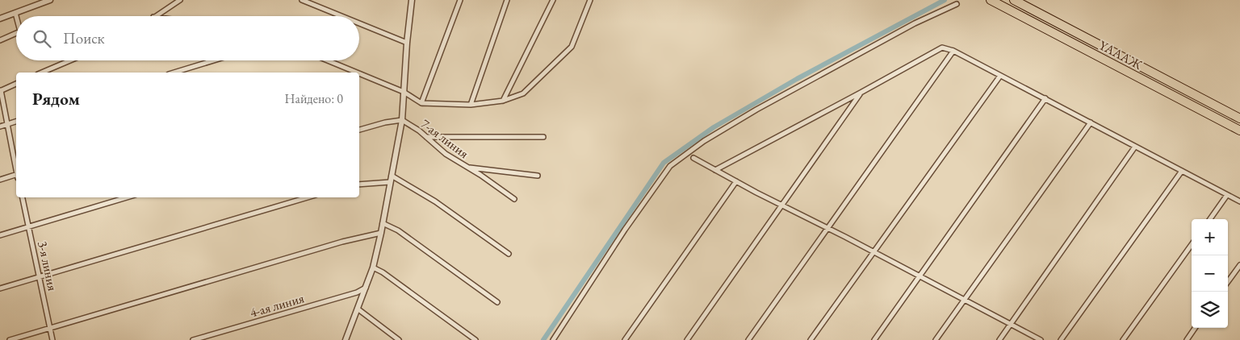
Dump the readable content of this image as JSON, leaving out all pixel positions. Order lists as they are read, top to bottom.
{
  "streets": {
    "highway": ["ҮАААЖ"],
    "street": ["7-ая линия", "3-я линия", "4-ая линия"]
  },
  "page": {
    "search": "Поиск",
    "heading": ["Рядом", "Найдено: 0"],
    "map_buttons": ["+", "−"]
  }
}
